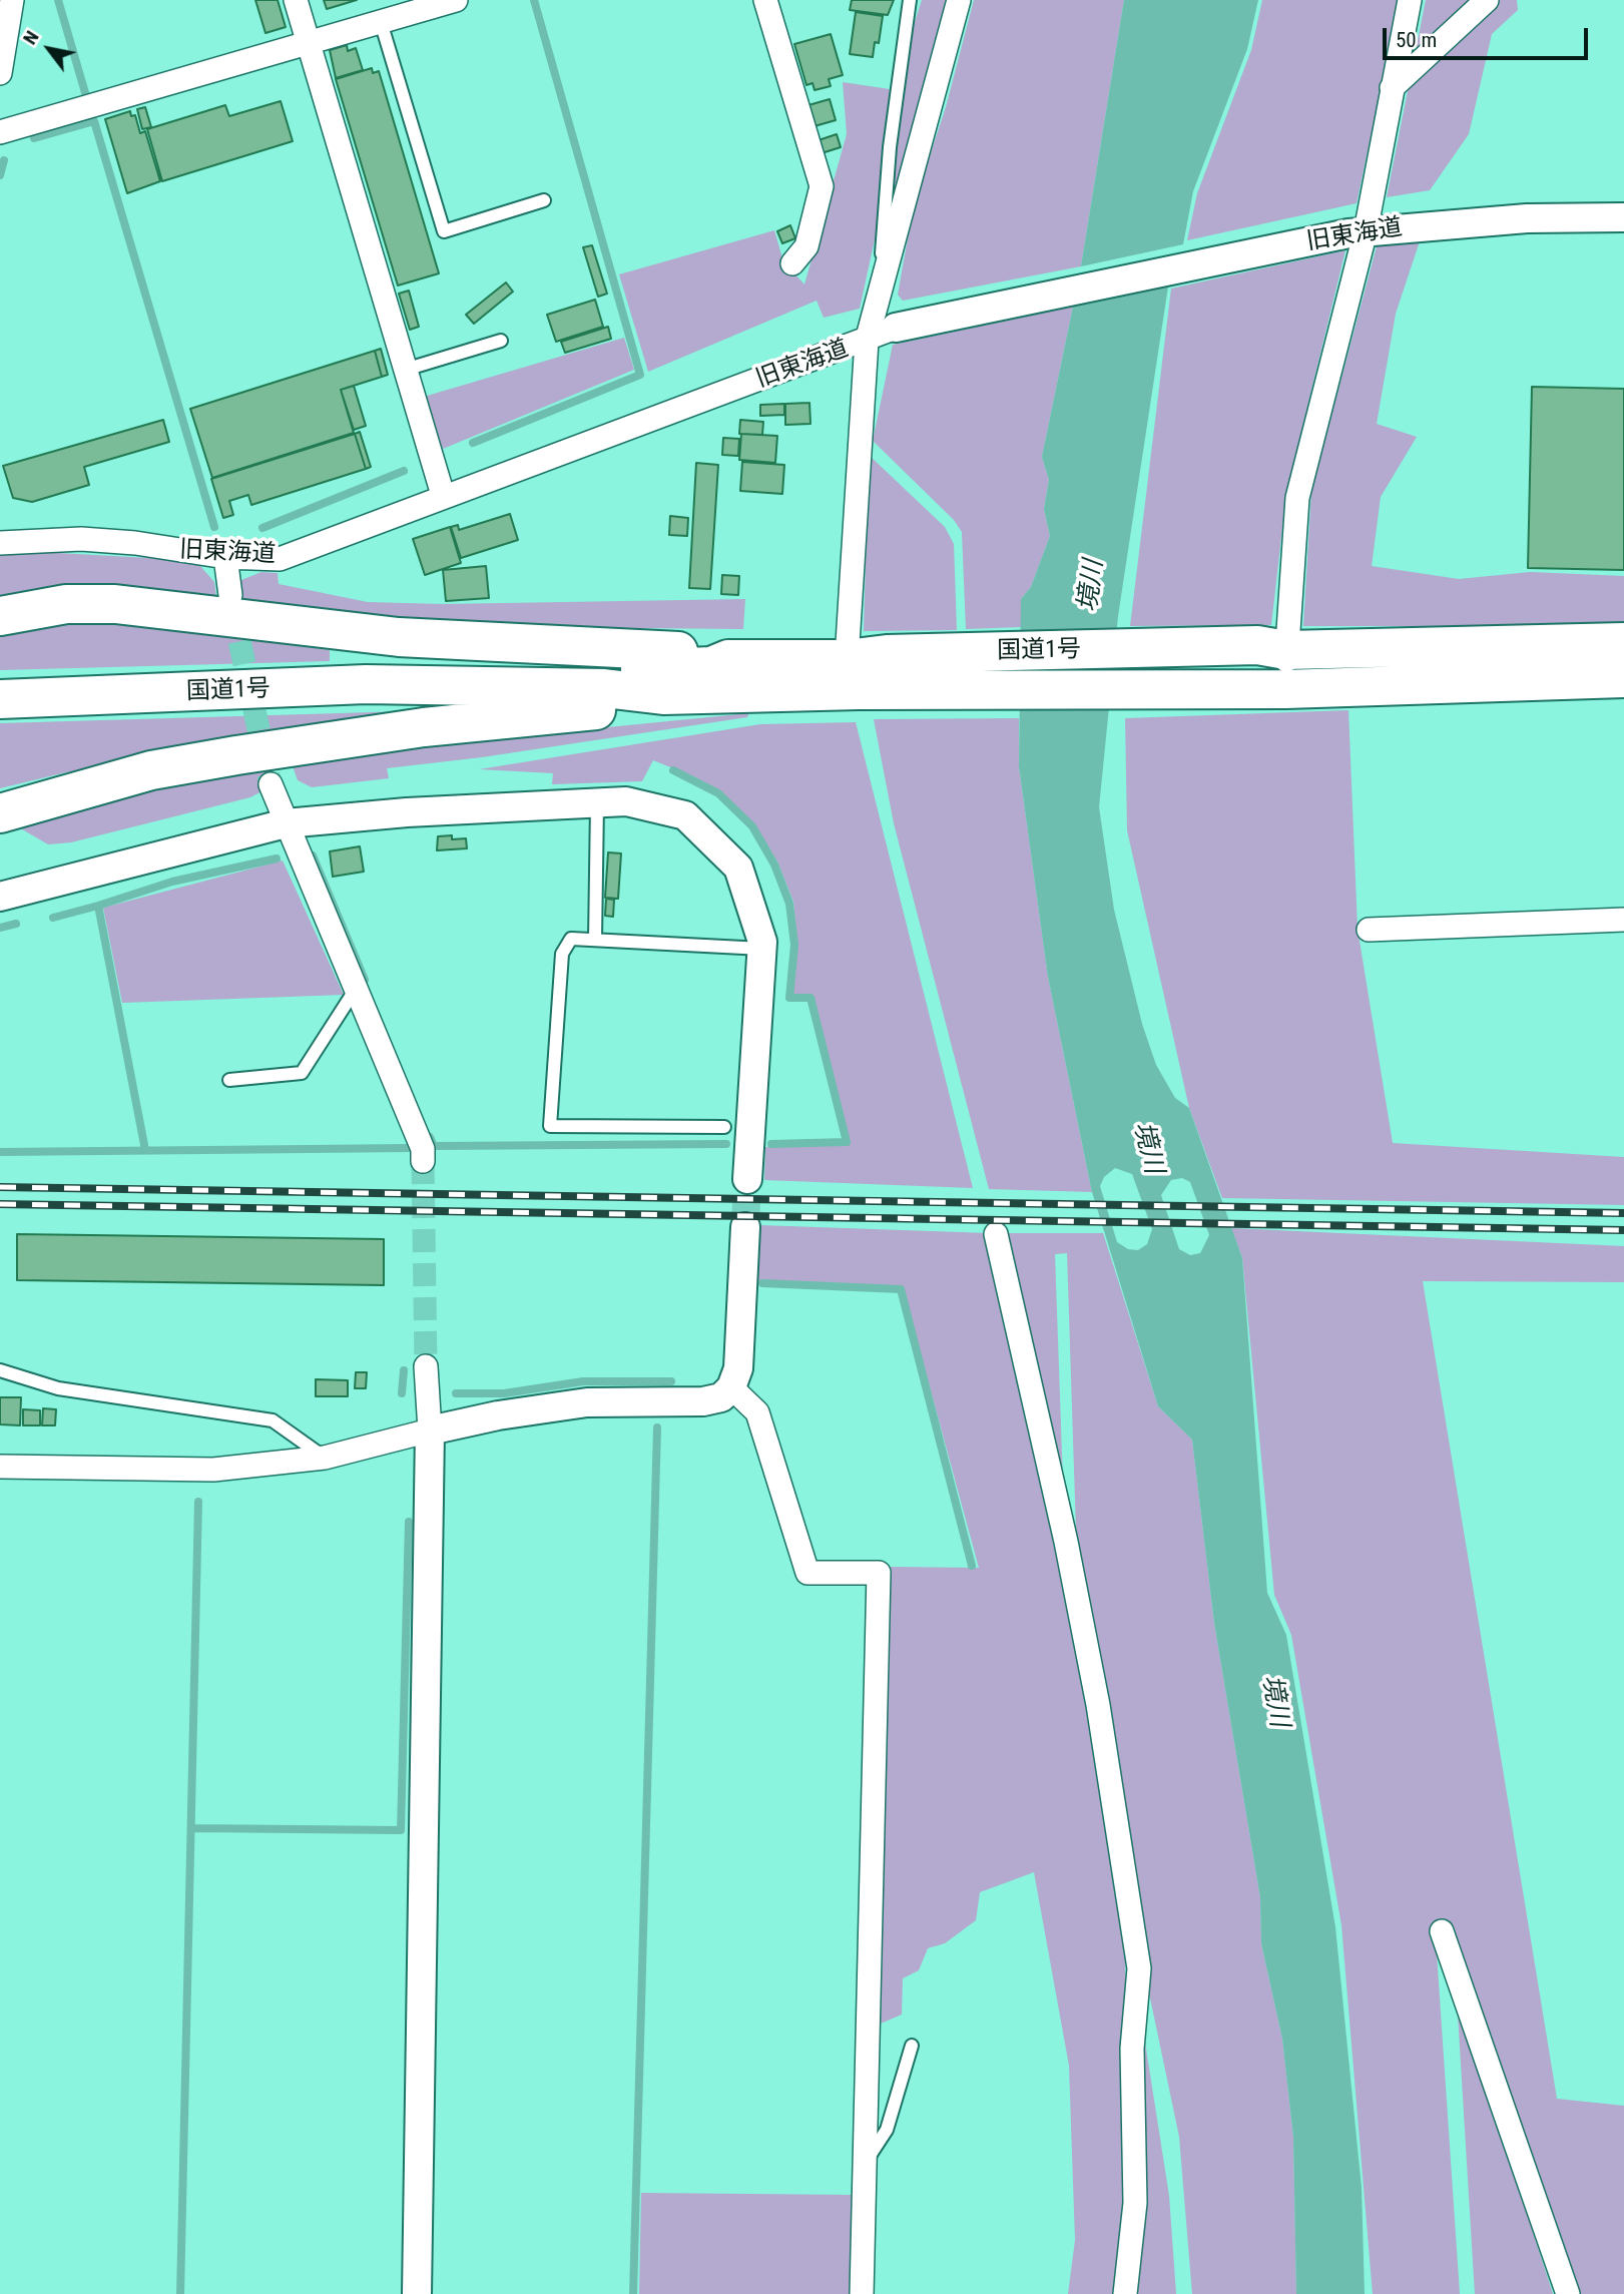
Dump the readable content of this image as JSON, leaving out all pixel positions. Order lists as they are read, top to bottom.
{
  "streets": {
    "highway": ["国道1号"],
    "street": ["旧東海道"]
  },
  "water": ["境川"],
  "scale_bar": "50 m",
  "north": "top left"
}
